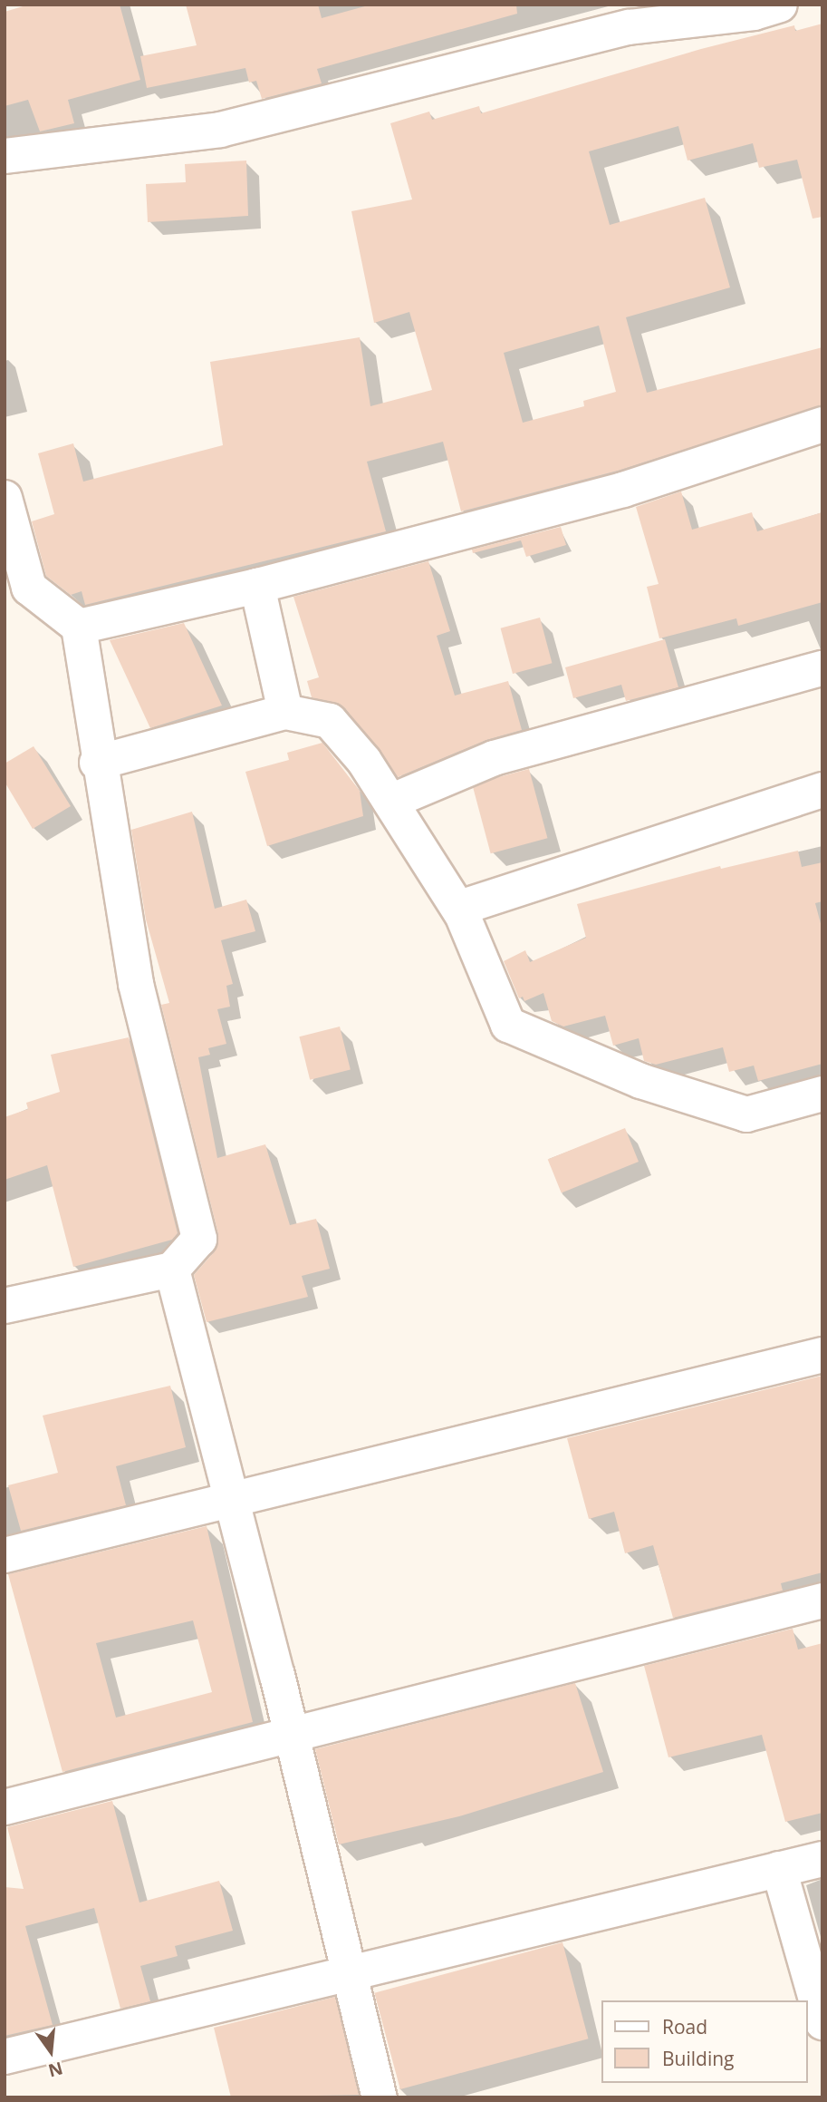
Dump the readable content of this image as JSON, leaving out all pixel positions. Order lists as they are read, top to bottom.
{
  "legend": ["Road", "Building"],
  "north": "bottom"
}
